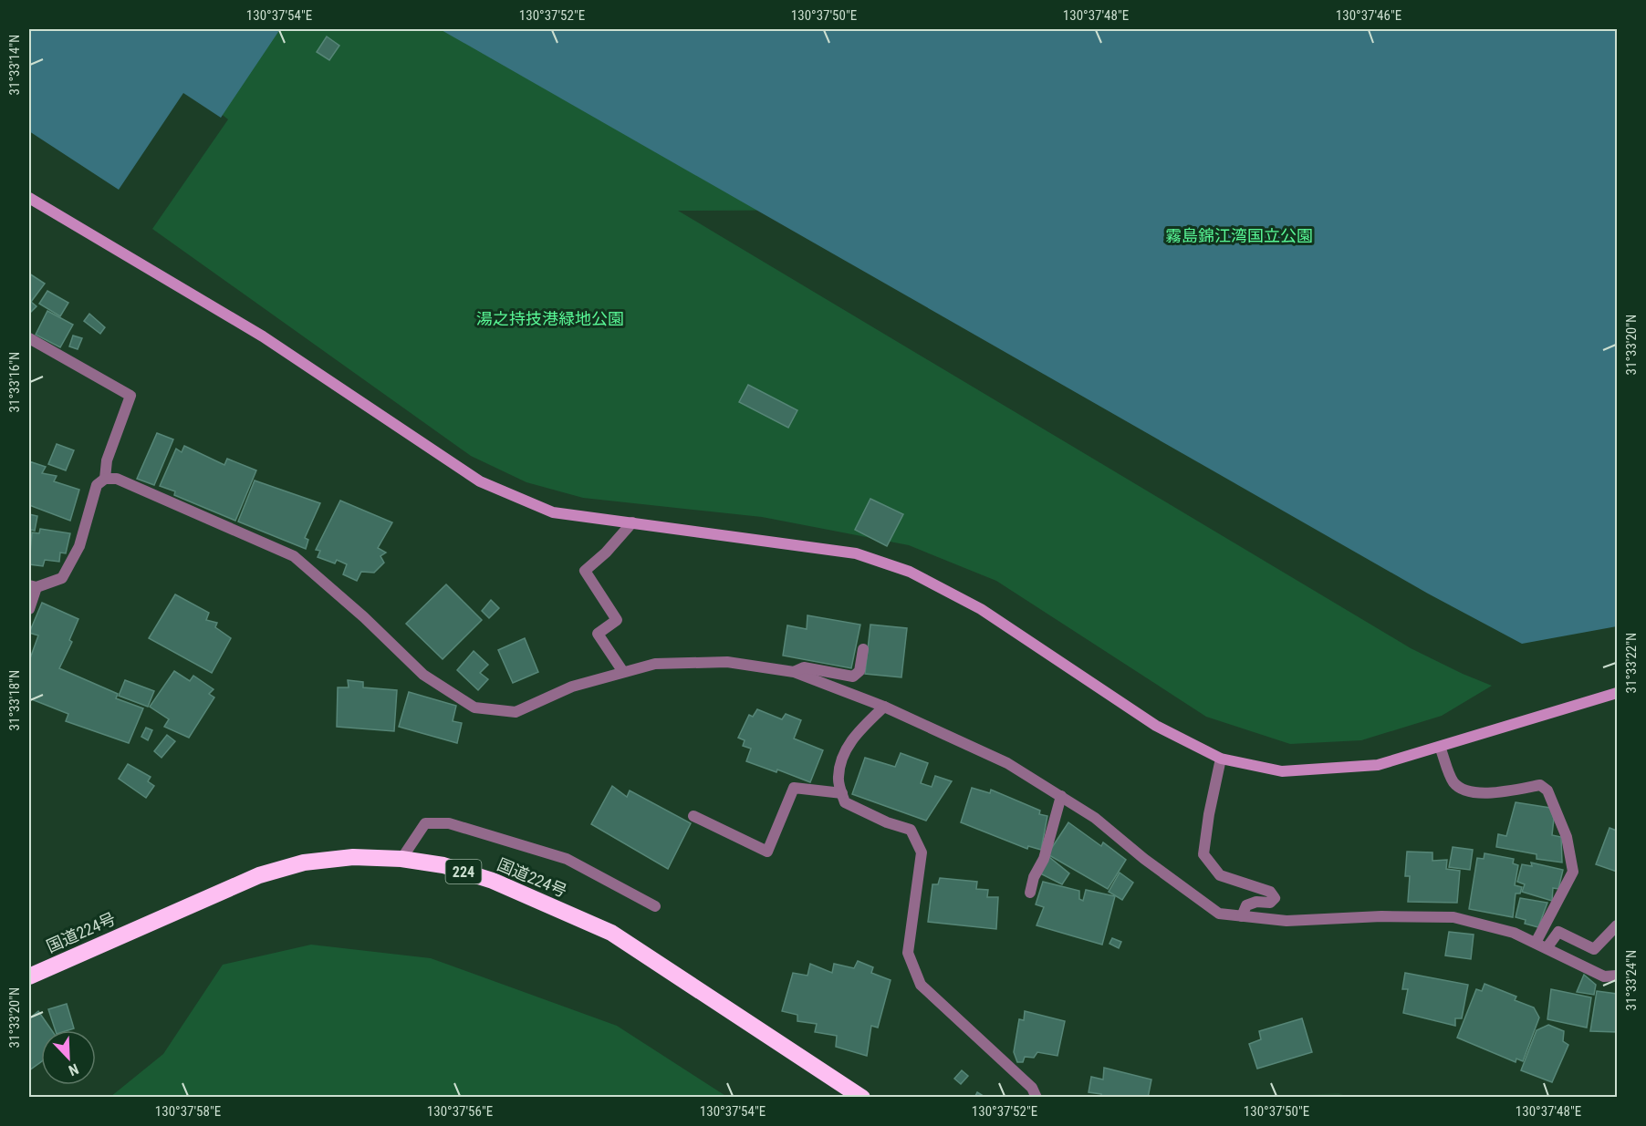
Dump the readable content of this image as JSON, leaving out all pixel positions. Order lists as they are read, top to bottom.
{
  "streets": {
    "highway": ["224", "国道224号"]
  },
  "parks": ["霧島錦江湾国立公園", "湯之持技港緑地公園"],
  "north": "bottom right",
  "coordinates": [
    "130°37'54\"E",
    "130°37'52\"E",
    "130°37'50\"E",
    "130°37'48\"E",
    "130°37'46\"E",
    "31°33'14\"N",
    "31°33'20\"N",
    "31°33'16\"N",
    "31°33'22\"N",
    "31°33'18\"N",
    "31°33'24\"N",
    "130°37'58\"E",
    "130°37'56\"E"
  ]
}
